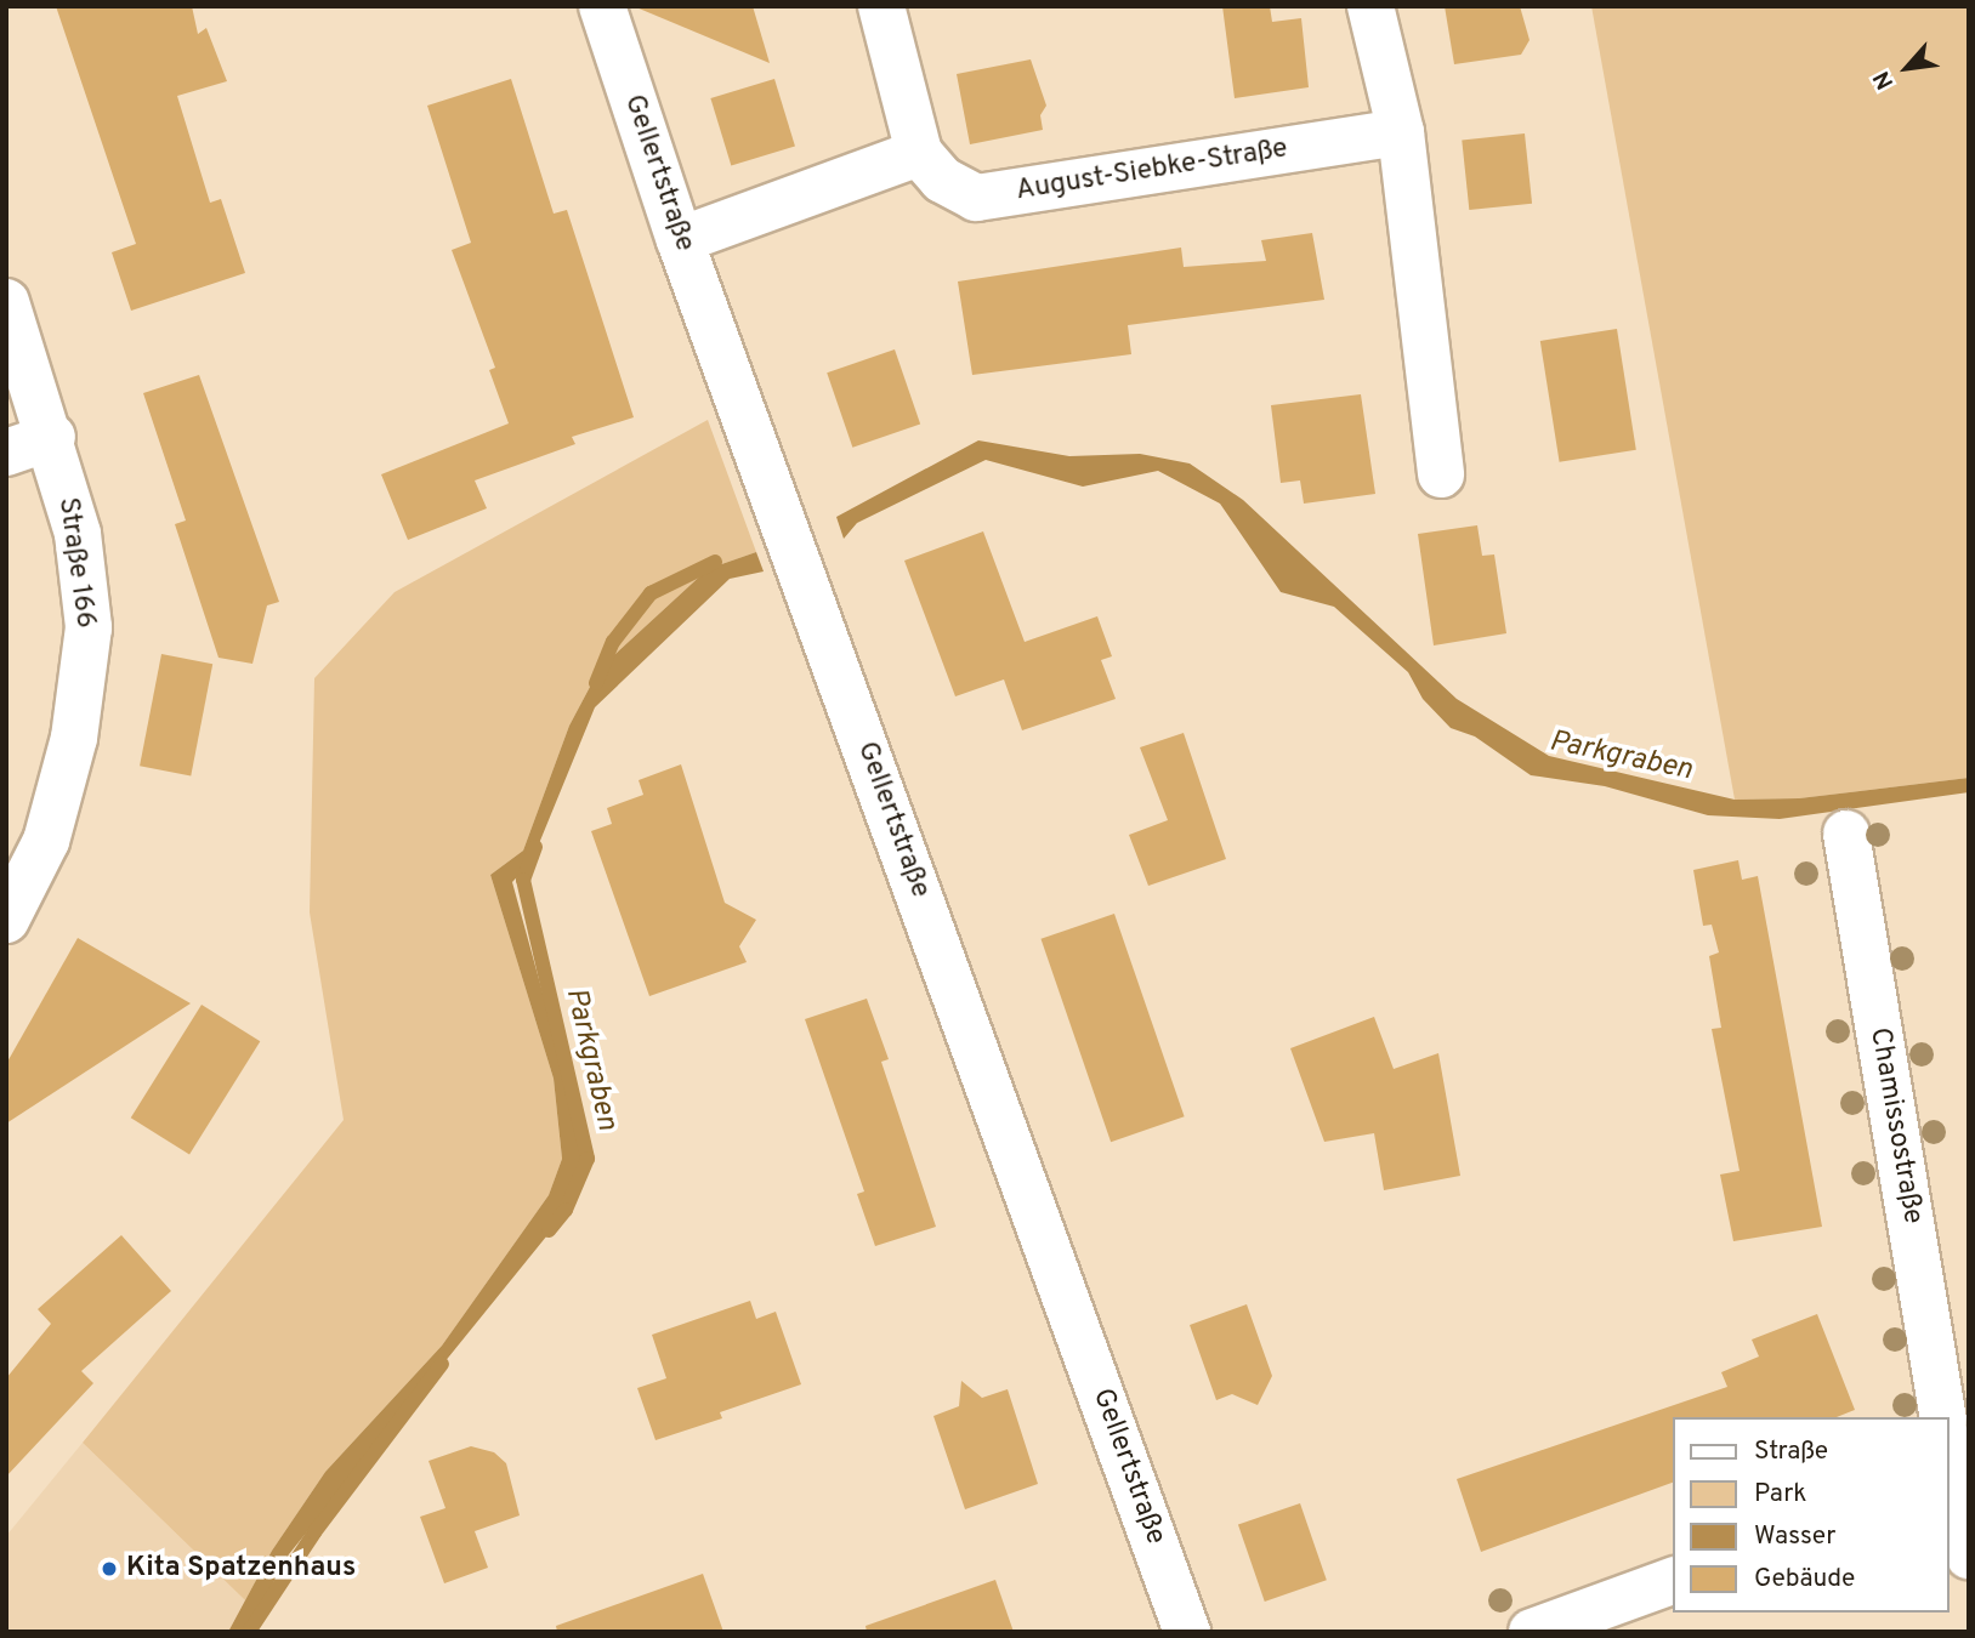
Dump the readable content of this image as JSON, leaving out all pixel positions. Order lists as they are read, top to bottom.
{
  "streets": {
    "street": [
      "August-Siebke-Straße",
      "Gellertstraße",
      "Straße 166",
      "Chamissostraße"
    ]
  },
  "water": ["Parkgraben"],
  "places": ["Kita Spatzenhaus"],
  "legend": [
    "Straße",
    "Park",
    "Wasser",
    "Gebäude"
  ],
  "north": "bottom left"
}
